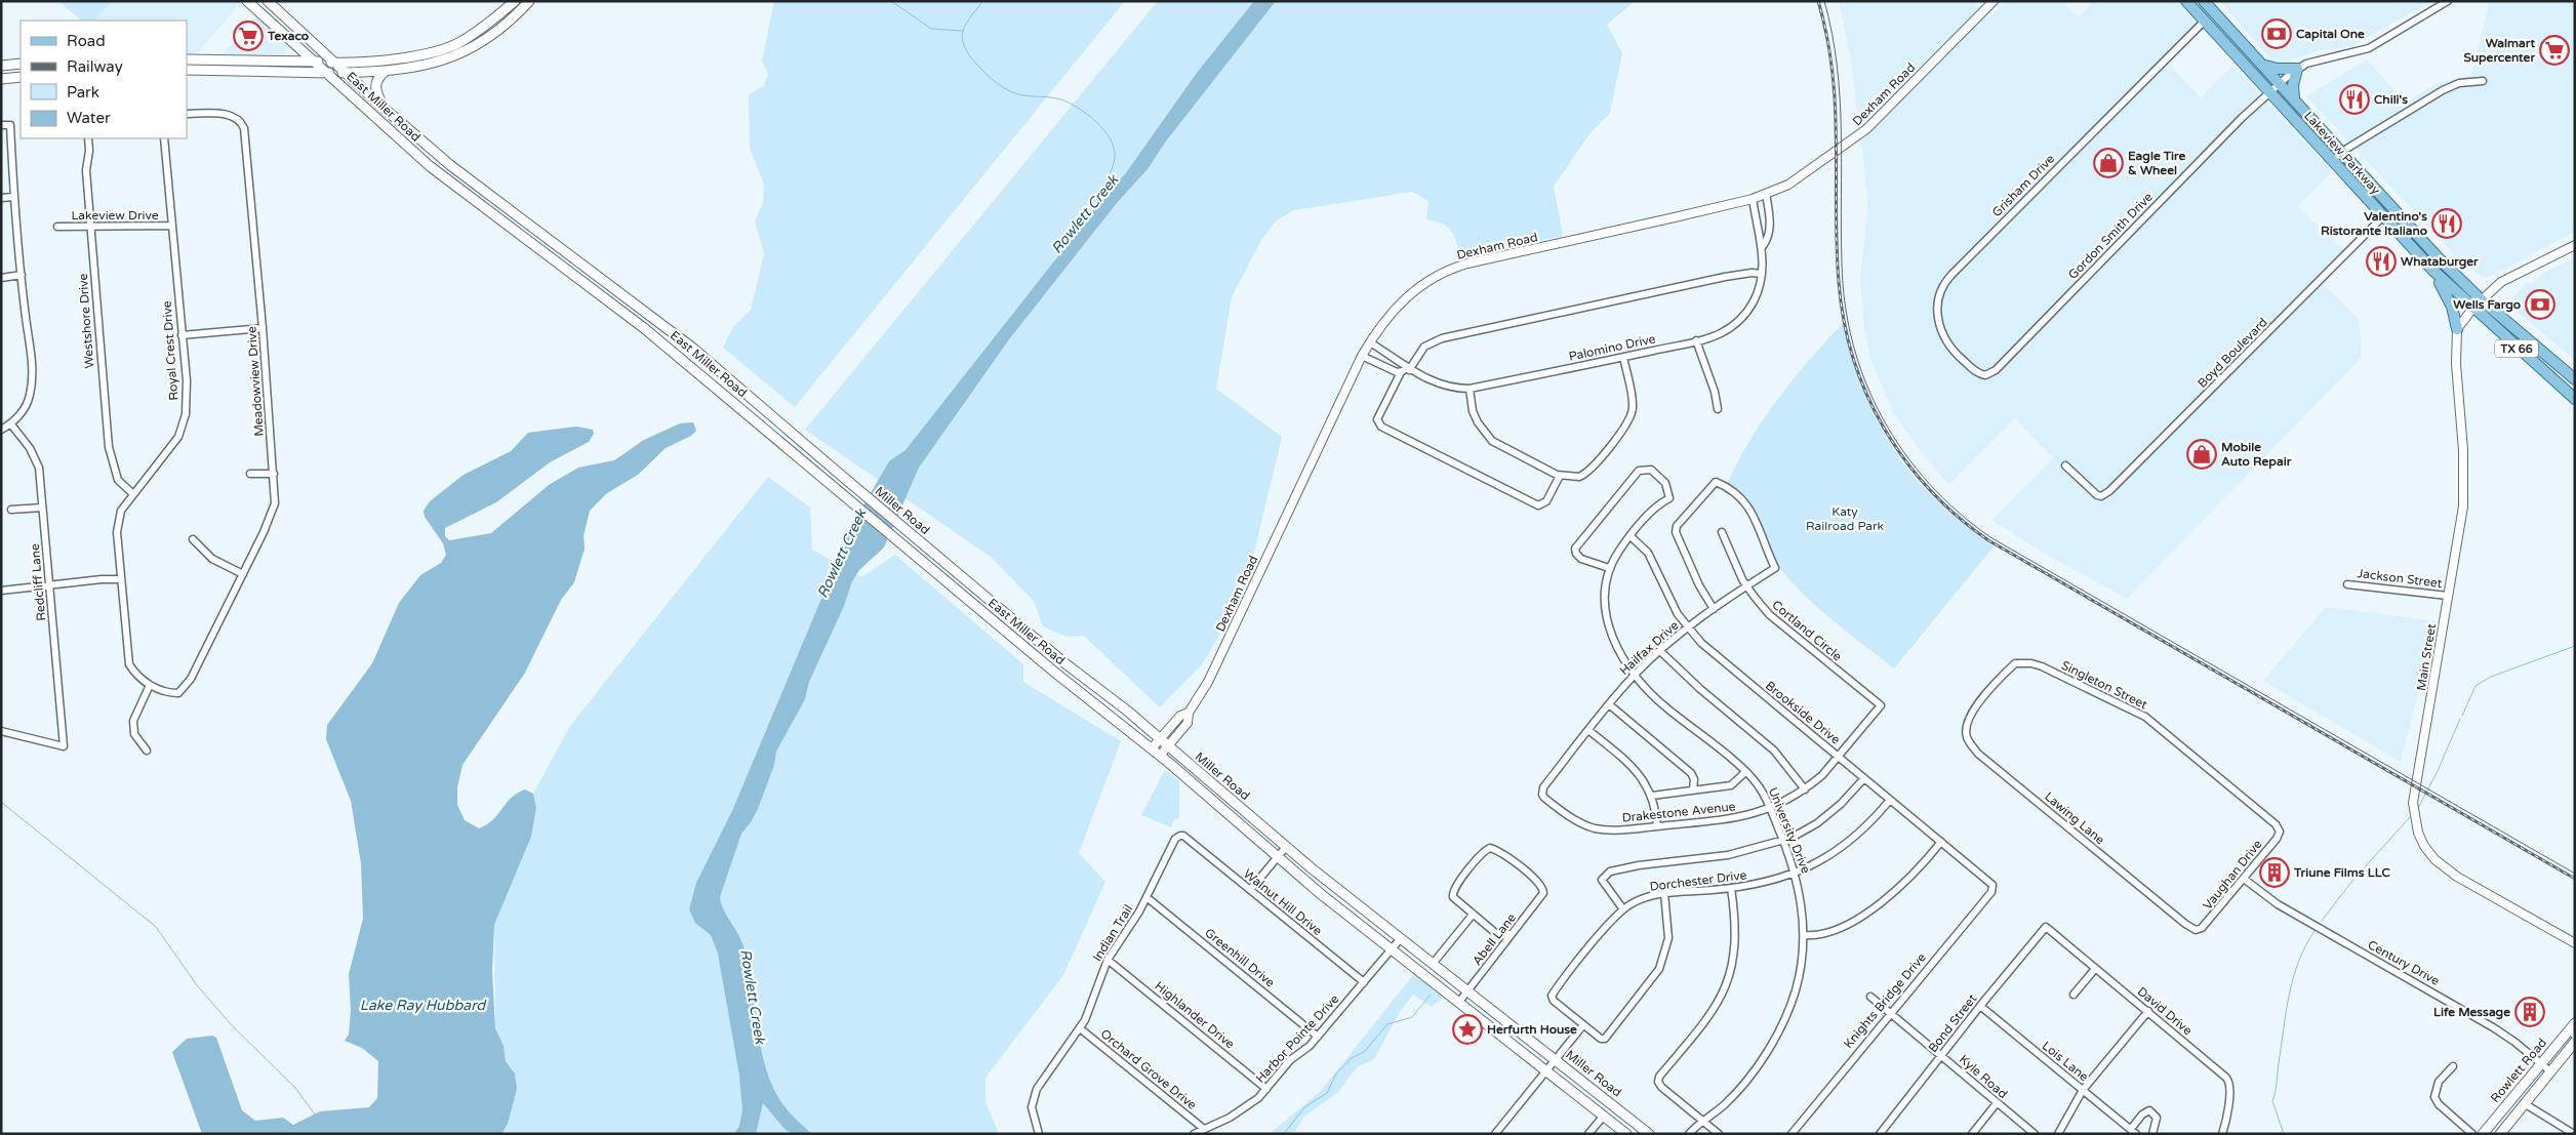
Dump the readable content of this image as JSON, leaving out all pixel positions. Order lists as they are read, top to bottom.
{
  "streets": {
    "main road": [
      "East Miller Road",
      "Lakeview Parkway",
      "TX 66",
      "Miller Road",
      "Rowlett Road"
    ],
    "street": [
      "Dexham Road",
      "Grisham Drive",
      "Lakeview Drive",
      "Gordon Smith Drive",
      "Westshore Drive",
      "Palomino Drive",
      "Royal Crest Drive",
      "Boyd Boulevard",
      "Meadowview Drive",
      "Jackson Street",
      "Redcliff Lane",
      "Cortland Circle",
      "Hailfax Drive",
      "Main Street",
      "Singleton Street",
      "Brookside Drive",
      "Drakestone Avenue",
      "Lawing Lane",
      "University Drive",
      "Vaughan Drive",
      "Dorchester Drive",
      "Walnut Hill Drive",
      "Indian Trail",
      "Abell Lane",
      "Greenhill Drive",
      "Century Drive",
      "Knights Bridge Drive",
      "David Drive",
      "Highlander Drive",
      "Bond Street",
      "Harbor Pointe Drive",
      "Lois Lane",
      "Orchard Grove Drive",
      "Kyle Road"
    ]
  },
  "crossings": [
    ["Dexham Road", "East Miller Road"],
    ["Dexham Road", "Palomino Drive"],
    ["Dexham Road", "Miller Road"],
    ["East Miller Road", "Miller Road"],
    ["Lakeview Parkway", "Grisham Drive"],
    ["Lakeview Parkway", "Gordon Smith Drive"],
    ["Lakeview Parkway", "Boyd Boulevard"],
    ["Grisham Drive", "Gordon Smith Drive"],
    ["Lakeview Drive", "Westshore Drive"],
    ["Lakeview Drive", "Royal Crest Drive"],
    ["Westshore Drive", "Royal Crest Drive"],
    ["Royal Crest Drive", "Meadowview Drive"],
    ["Miller Road", "Abell Lane"],
    ["Miller Road", "Harbor Pointe Drive"],
    ["Jackson Street", "Main Street"],
    ["Cortland Circle", "Hailfax Drive"],
    ["Cortland Circle", "Drakestone Avenue"],
    ["Hailfax Drive", "Brookside Drive"],
    ["Hailfax Drive", "Drakestone Avenue"],
    ["Hailfax Drive", "University Drive"],
    ["Singleton Street", "Lawing Lane"],
    ["Singleton Street", "Vaughan Drive"],
    ["Brookside Drive", "Drakestone Avenue"],
    ["Brookside Drive", "Dorchester Drive"],
    ["Brookside Drive", "Knights Bridge Drive"],
    ["Drakestone Avenue", "University Drive"],
    ["Lawing Lane", "Vaughan Drive"],
    ["University Drive", "Dorchester Drive"],
    ["Vaughan Drive", "Century Drive"],
    ["Walnut Hill Drive", "Indian Trail"],
    ["Walnut Hill Drive", "Harbor Pointe Drive"],
    ["Indian Trail", "Greenhill Drive"],
    ["Indian Trail", "Highlander Drive"],
    ["Indian Trail", "Orchard Grove Drive"],
    ["Greenhill Drive", "Harbor Pointe Drive"],
    ["Century Drive", "Rowlett Road"],
    ["Knights Bridge Drive", "Kyle Road"],
    ["David Drive", "Bond Street"],
    ["Highlander Drive", "Harbor Pointe Drive"],
    ["Bond Street", "Lois Lane"],
    ["Bond Street", "Kyle Road"],
    ["Harbor Pointe Drive", "Orchard Grove Drive"]
  ],
  "water": ["Rowlett Creek", "Lake Ray Hubbard"],
  "parks": ["Katy Railroad Park"],
  "places": {
    "bank": ["Capital One", "Wells Fargo"],
    "supermarket": ["Texaco", "Walmart Supercenter"],
    "restaurant": ["Chili's", "Valentino's Ristorante Italiano", "Whataburger"],
    "shop": ["Eagle Tire & Wheel", "Mobile Auto Repair"],
    "building": ["Triune Films LLC", "Life Message"],
    "place": ["Herfurth House"]
  },
  "legend": [
    "Road",
    "Railway",
    "Park",
    "Water"
  ]
}
